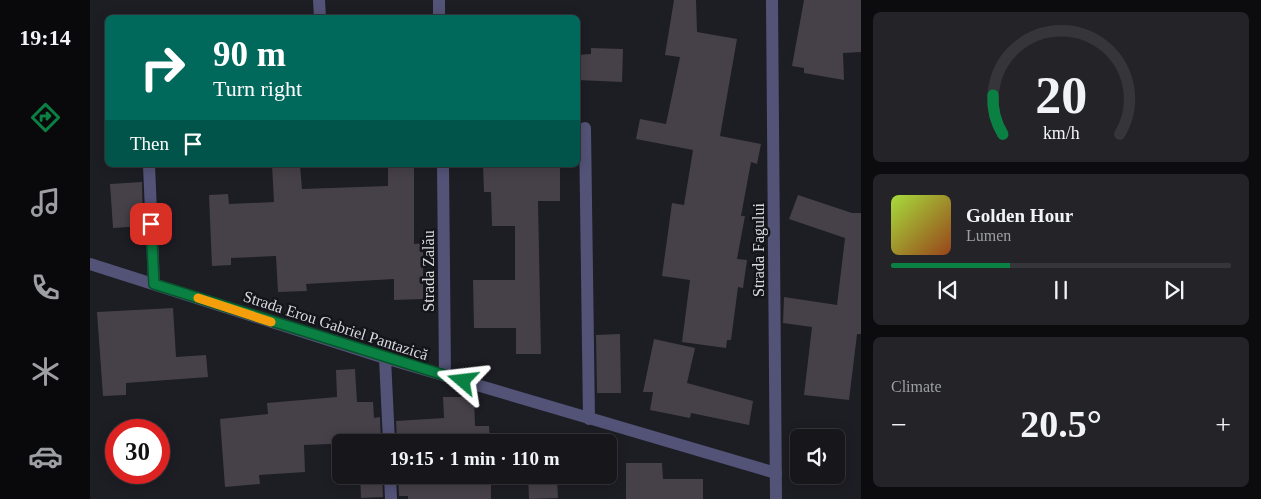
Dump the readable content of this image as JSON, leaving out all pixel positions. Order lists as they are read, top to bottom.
{
  "streets": {
    "street": ["Strada Fagului", "Strada Zalău", "Strada Erou Gabriel Pantazică"]
  },
  "crossings": [
    ["Strada Fagului", "Strada Erou Gabriel Pantazică"],
    ["Strada Zalău", "Strada Erou Gabriel Pantazică"]
  ],
  "page": {
    "tabs": "19:14",
    "turn": ["90 m", "Turn right"],
    "then": "Then",
    "song": ["Golden Hour", "Lumen"],
    "tile": "Climate",
    "heat": ["−", "20.5°", "+"],
    "limit": "30",
    "trip": "19:15 · 1 min · 110 m",
    "gauge": ["20", "km/h"]
  }
}
